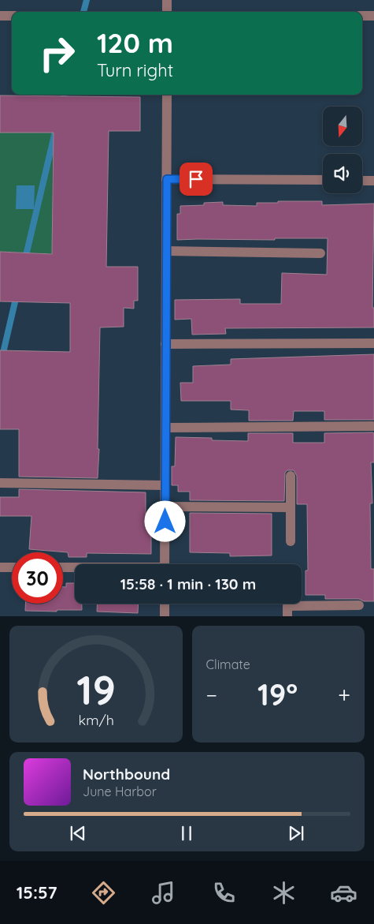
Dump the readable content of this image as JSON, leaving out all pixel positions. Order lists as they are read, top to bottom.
{
  "north": "bottom",
  "page": {
    "turn": ["120 m", "Turn right"],
    "limit": "30",
    "trip": "15:58 · 1 min · 130 m",
    "tile": "Climate",
    "heat": ["−", "19°", "+"],
    "song": ["Northbound", "June Harbor"],
    "tabs": "15:57",
    "gauge": ["19", "km/h"]
  }
}
